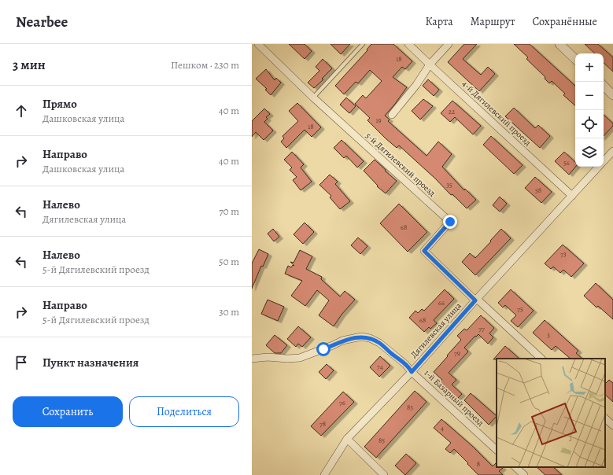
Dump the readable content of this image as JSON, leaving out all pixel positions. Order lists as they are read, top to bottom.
{
  "streets": {
    "street": [
      "4-й Дягилевский проезд",
      "5-й Дягилевский проезд",
      "Дягилевская улица",
      "1-й Базарный проезд"
    ]
  },
  "crossings": [
    ["4-й Дягилевский проезд", "Дягилевская улица"],
    ["5-й Дягилевский проезд", "Дягилевская улица"],
    ["Дягилевская улица", "1-й Базарный проезд"]
  ],
  "house_numbers": [
    "18",
    "22",
    "19",
    "18",
    "56",
    "35",
    "58",
    "68",
    "73",
    "66",
    "75",
    "68",
    "77",
    "3",
    "79",
    "74",
    "76",
    "83",
    "78",
    "4",
    "85",
    "8"
  ],
  "page": {
    "header": "Nearbee",
    "nav": ["Карта", "Маршрут", "Сохранённые"],
    "heading": ["3 мин", "Пешком · 230 m"],
    "map_buttons": ["+", "−"],
    "list": [
      ["Прямо", "Дашковская улица", "40 m"],
      ["Направо", "Дашковская улица", "40 m"],
      ["Налево", "Дягилевская улица", "70 m"],
      ["Налево", "5-й Дягилевский проезд", "50 m"],
      ["Направо", "5-й Дягилевский проезд", "30 m"],
      "Пункт назначения"
    ],
    "buttons": ["Сохранить", "Поделиться"]
  }
}
